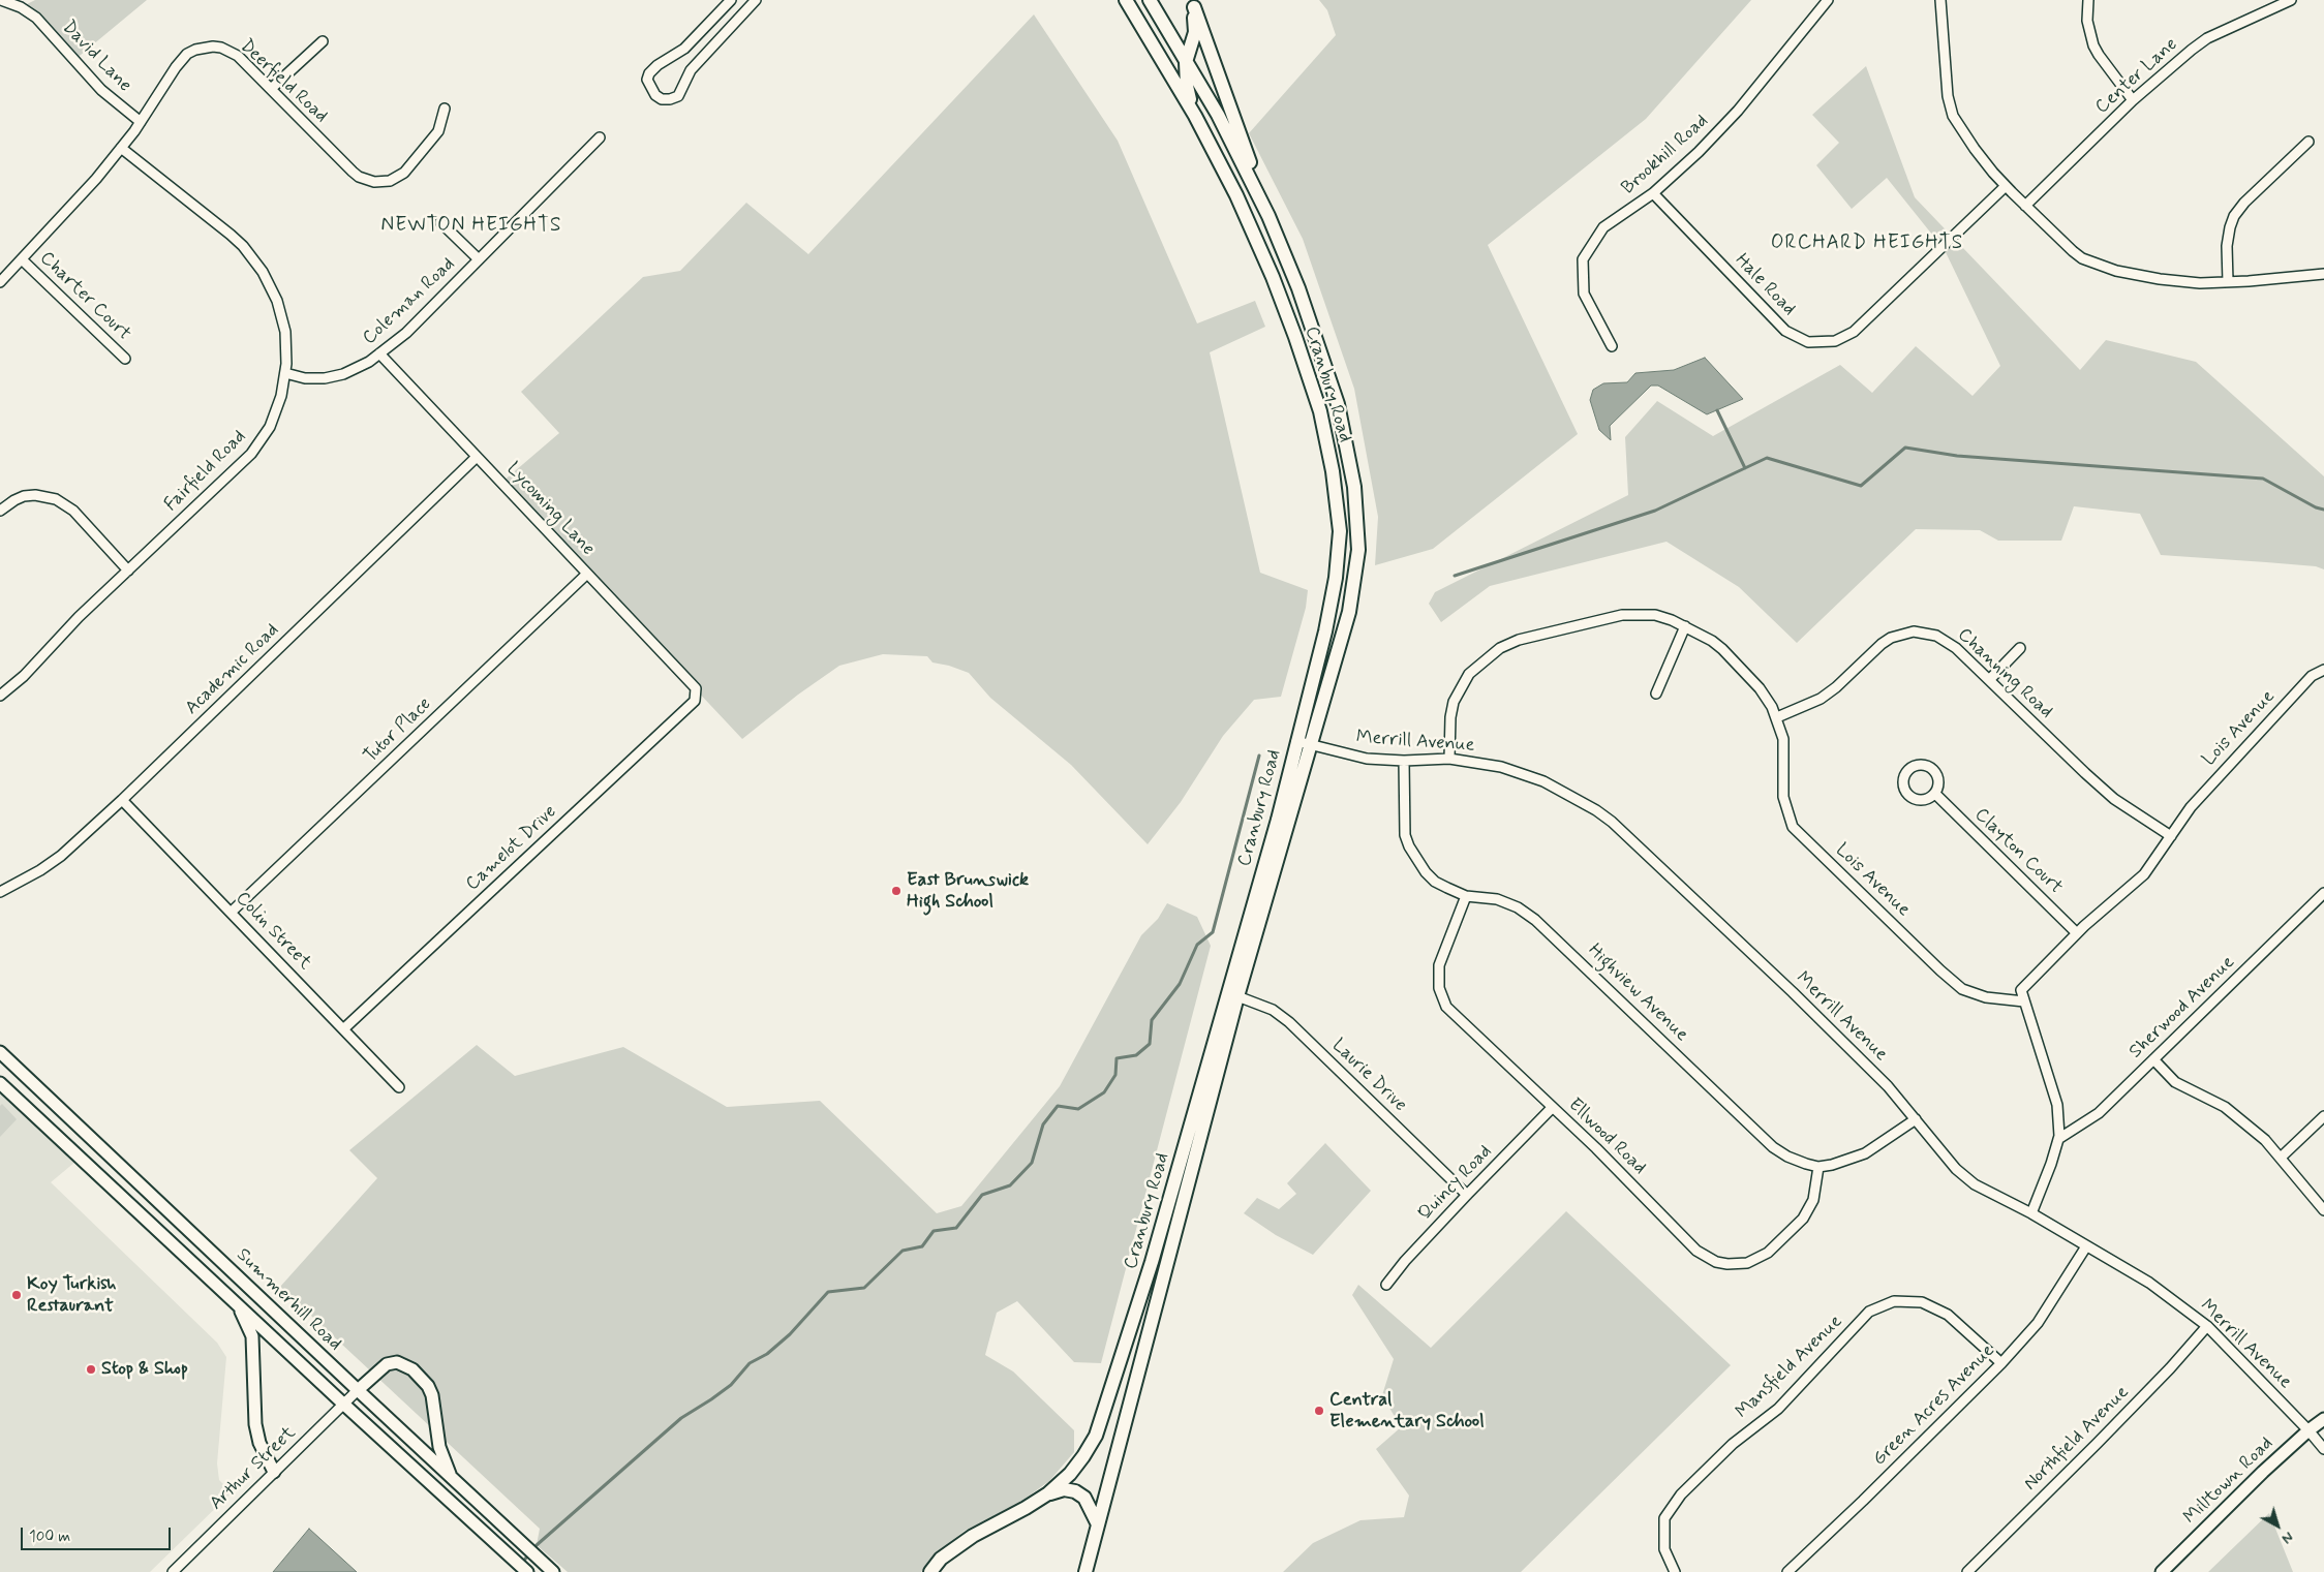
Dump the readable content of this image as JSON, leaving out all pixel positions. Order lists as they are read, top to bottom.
{
  "streets": {
    "main road": ["Cranbury Road"],
    "street": [
      "David Lane",
      "Center Lane",
      "Deerfield Road",
      "Brookhill Road",
      "Hale Road",
      "Charter Court",
      "Coleman Road",
      "Fairfield Road",
      "Lycoming Lane",
      "Academic Road",
      "Channing Road",
      "Lois Avenue",
      "Tutor Place",
      "Merrill Avenue",
      "Camelot Drive",
      "Clayton Court",
      "Colin Street",
      "Highview Avenue",
      "Sherwood Avenue",
      "Laurie Drive",
      "Ellwood Road",
      "Quincy Road",
      "Summerhill Road",
      "Mansfield Avenue",
      "Green Acres Avenue",
      "Northfield Avenue",
      "Arthur Street",
      "Milltown Road"
    ]
  },
  "crossings": [
    ["David Lane", "Deerfield Road"],
    ["Deerfield Road", "Charter Court"],
    ["Deerfield Road", "Fairfield Road"],
    ["Brookhill Road", "Hale Road"],
    ["Coleman Road", "Fairfield Road"],
    ["Coleman Road", "Lycoming Lane"],
    ["Cranbury Road", "Merrill Avenue"],
    ["Cranbury Road", "Laurie Drive"],
    ["Lycoming Lane", "Academic Road"],
    ["Lycoming Lane", "Tutor Place"],
    ["Lycoming Lane", "Camelot Drive"],
    ["Academic Road", "Colin Street"],
    ["Channing Road", "Lois Avenue"],
    ["Lois Avenue", "Merrill Avenue"],
    ["Lois Avenue", "Clayton Court"],
    ["Tutor Place", "Colin Street"],
    ["Merrill Avenue", "Highview Avenue"],
    ["Merrill Avenue", "Green Acres Avenue"],
    ["Merrill Avenue", "Northfield Avenue"],
    ["Merrill Avenue", "Milltown Road"],
    ["Camelot Drive", "Colin Street"],
    ["Highview Avenue", "Ellwood Road"],
    ["Laurie Drive", "Quincy Road"],
    ["Ellwood Road", "Quincy Road"],
    ["Summerhill Road", "Arthur Street"],
    ["Mansfield Avenue", "Green Acres Avenue"]
  ],
  "districts": ["NEWTON HEIGHTS", "ORCHARD HEIGHTS"],
  "places": [
    "East Brunswick High School",
    "Koy Turkish Restaurant",
    "Stop & Shop",
    "Central Elementary School"
  ],
  "scale_bar": "100 m",
  "north": "bottom right"
}
